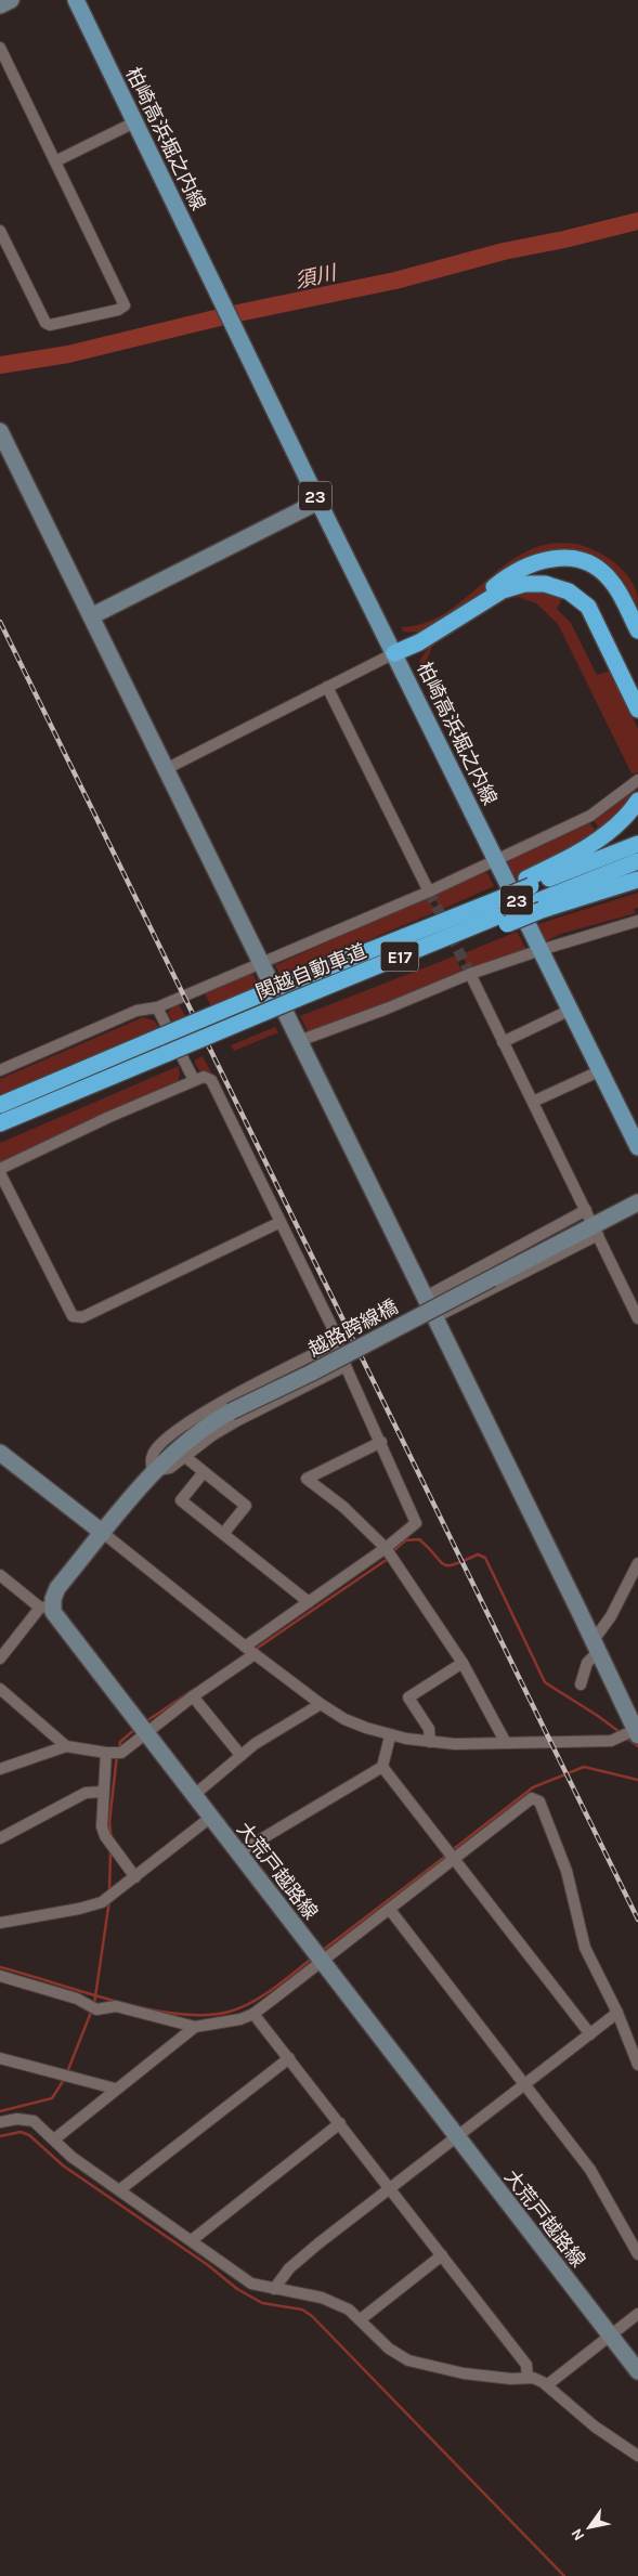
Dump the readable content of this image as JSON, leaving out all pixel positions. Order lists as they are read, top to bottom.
{
  "streets": {
    "highway": ["E17", "関越自動車道"],
    "main road": [
      "柏崎高浜堀之内線",
      "23",
      "越路跨線橋",
      "大荒戸越路線"
    ]
  },
  "water": ["須川"],
  "north": "bottom left"
}
